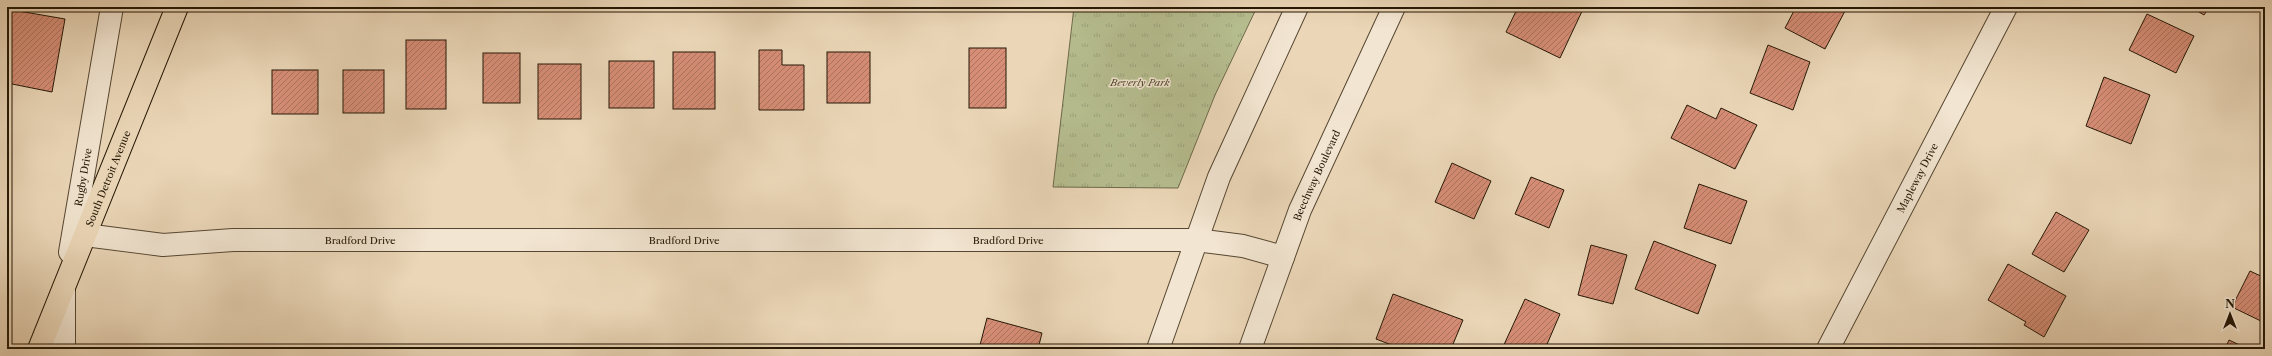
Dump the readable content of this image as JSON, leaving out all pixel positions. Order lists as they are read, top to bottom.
{
  "streets": {
    "main road": ["South Detroit Avenue"],
    "street": [
      "Beechway Boulevard",
      "Rugby Drive",
      "Mapleway Drive",
      "Bradford Drive"
    ]
  },
  "crossings": [
    ["Beechway Boulevard", "Bradford Drive"],
    ["Rugby Drive", "South Detroit Avenue"],
    ["South Detroit Avenue", "Bradford Drive"]
  ],
  "parks": ["Beverly Park"],
  "north": "top"
}
